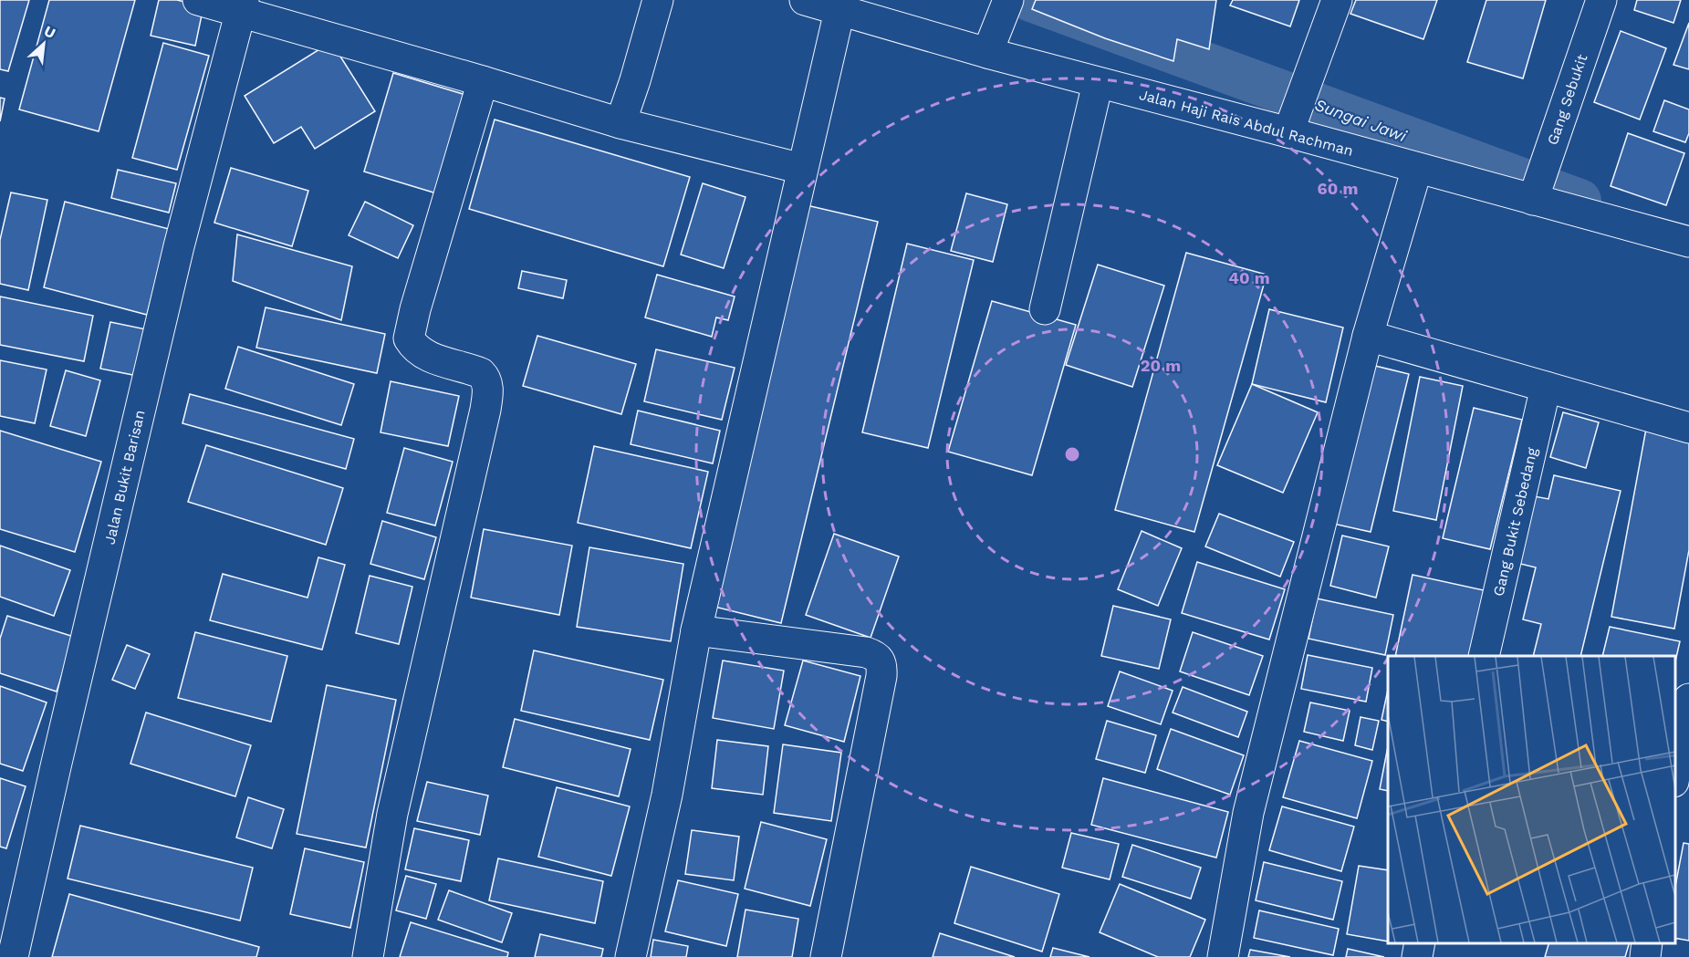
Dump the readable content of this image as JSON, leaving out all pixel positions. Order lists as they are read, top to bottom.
{
  "streets": {
    "street": [
      "Gang Sebukit",
      "Jalan Haji Rais Abdul Rachman",
      "Jalan Bukit Barisan",
      "Gang Bukit Sebedang"
    ]
  },
  "crossings": [
    ["Gang Sebukit", "Jalan Haji Rais Abdul Rachman"]
  ],
  "water": ["Sungai Jawi"],
  "north": "top right",
  "rings": ["60 m", "40 m", "20 m"]
}
